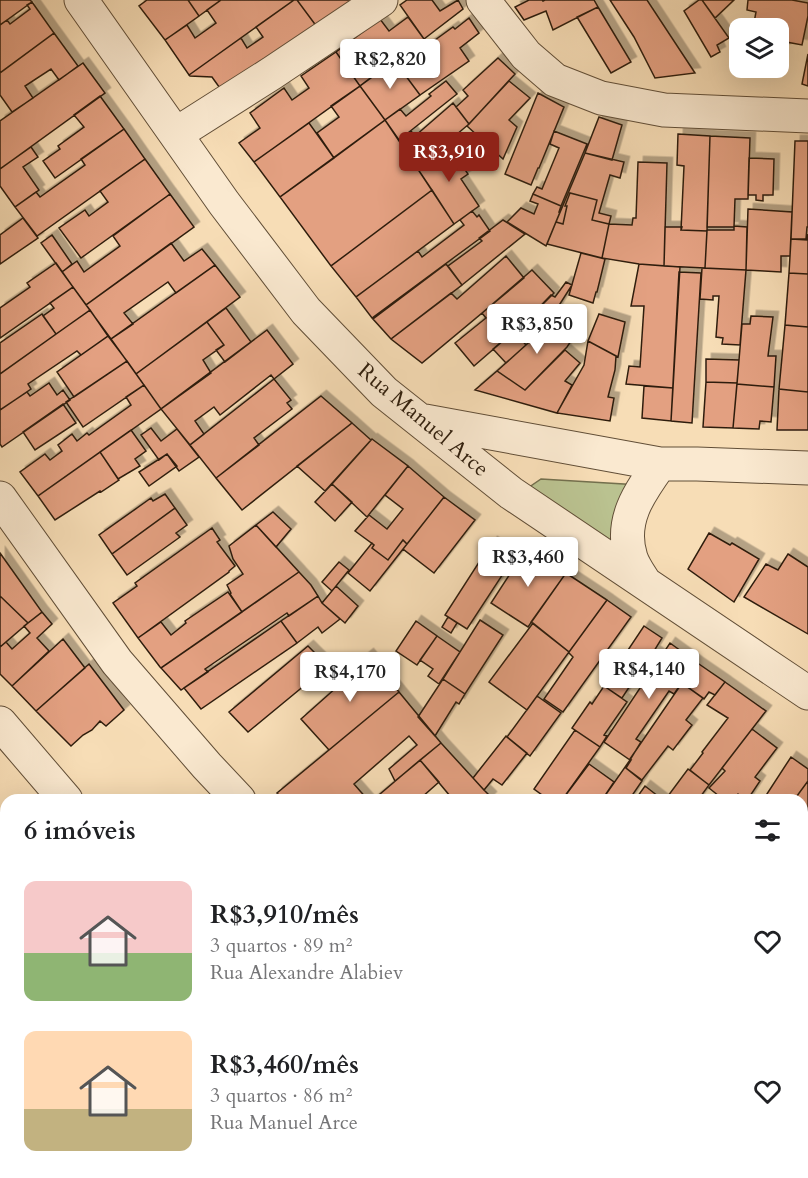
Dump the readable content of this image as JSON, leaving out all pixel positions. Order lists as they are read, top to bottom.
{
  "streets": {
    "street": ["Rua Manuel Arce"]
  },
  "page": {
    "price": [
      "R$2,820",
      "R$3,910",
      "R$3,850",
      "R$3,460",
      "R$4,140",
      "R$4,170"
    ],
    "heading": "6 imóveis",
    "list": [
      {
        "name": "R$3,910/mês",
        "note": "3 quartos · 89 m² · Rua Alexandre Alabiev"
      },
      {
        "name": "R$3,460/mês",
        "note": "3 quartos · 86 m² · Rua Manuel Arce"
      }
    ]
  }
}
